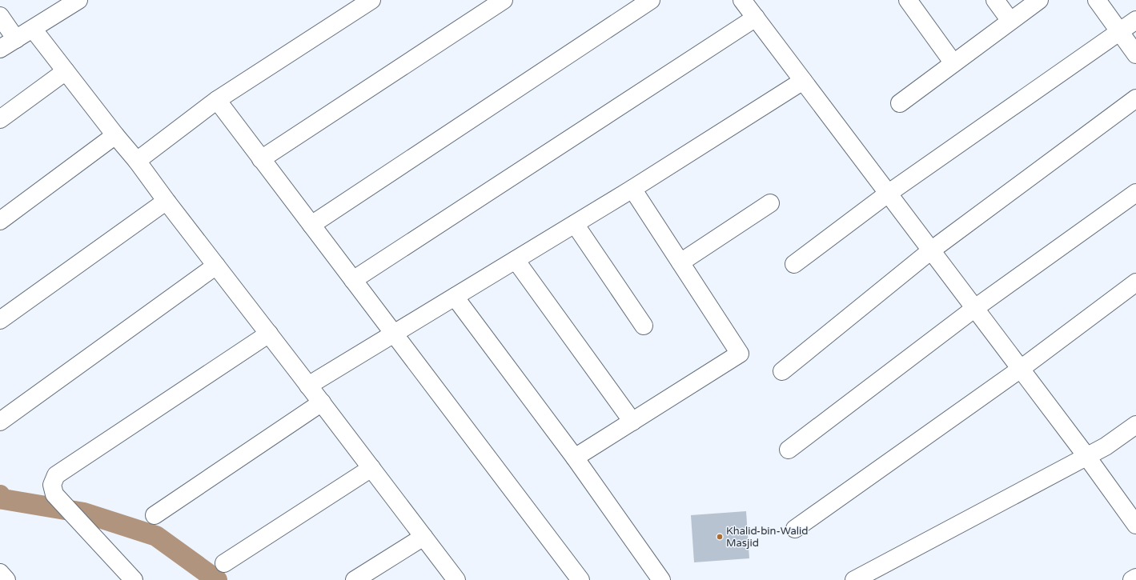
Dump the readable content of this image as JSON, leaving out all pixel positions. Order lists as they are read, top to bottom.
{
  "places": ["Khalid-bin-Walid Masjid"]
}
